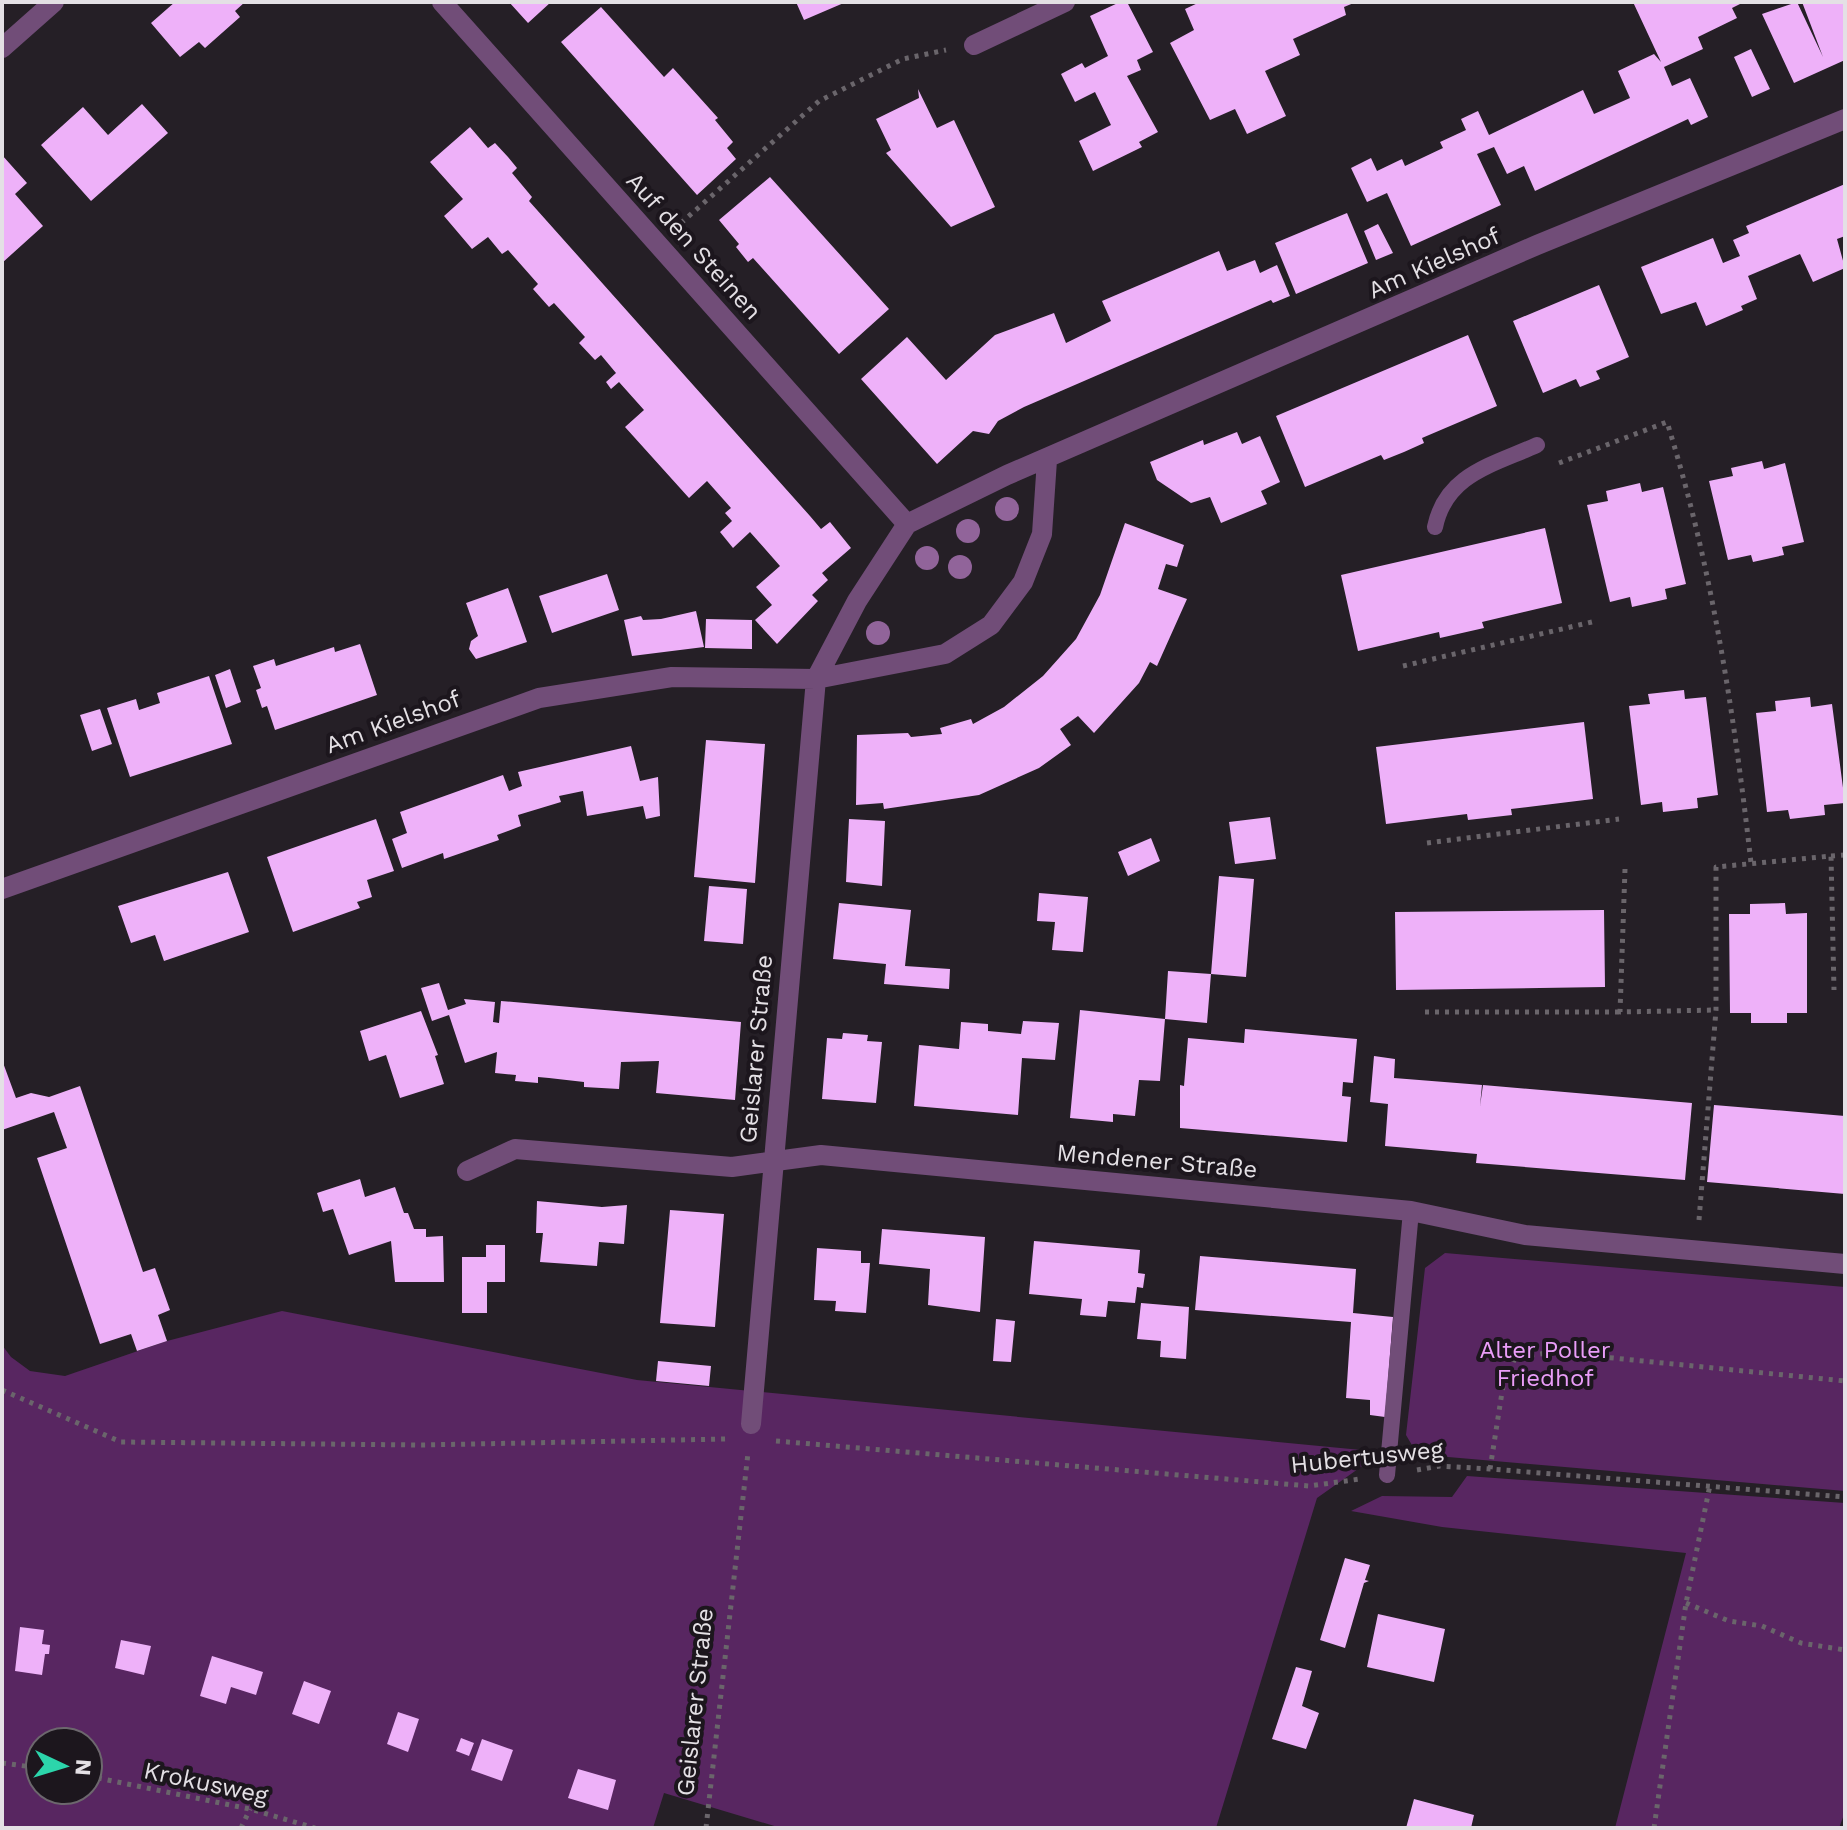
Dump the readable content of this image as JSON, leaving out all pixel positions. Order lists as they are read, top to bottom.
{
  "streets": {
    "street": [
      "Auf den Steinen",
      "Am Kielshof",
      "Geislarer Straße",
      "Mendener Straße"
    ],
    "path": ["Hubertusweg", "Krokusweg"]
  },
  "crossings": [
    ["Auf den Steinen", "Am Kielshof"],
    ["Am Kielshof", "Geislarer Straße"],
    ["Geislarer Straße", "Mendener Straße"],
    ["Geislarer Straße", "Hubertusweg"]
  ],
  "parks": ["Alter Poller Friedhof"],
  "north": "right"
}
